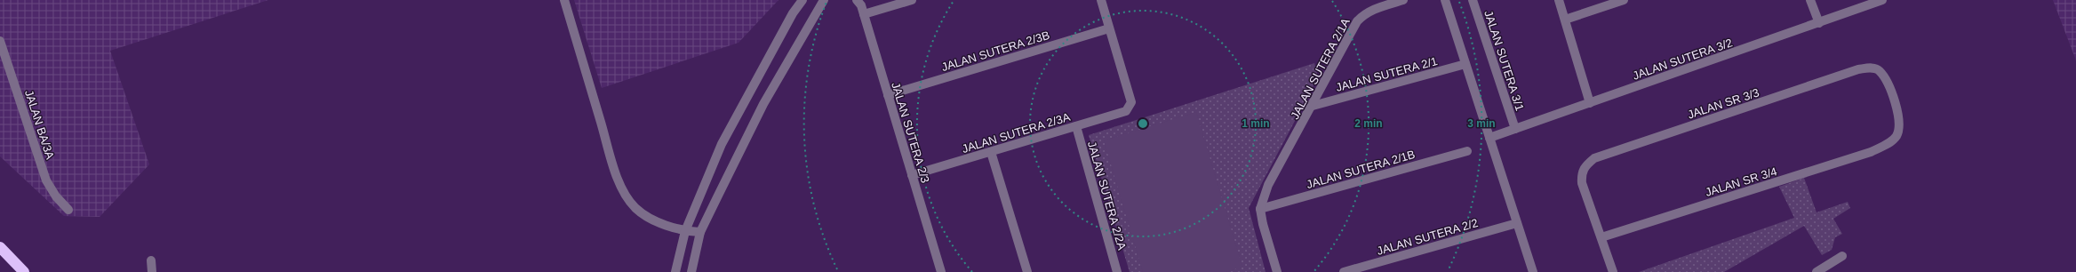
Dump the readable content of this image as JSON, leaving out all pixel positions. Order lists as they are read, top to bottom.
{
  "streets": {
    "street": [
      "JALAN SUTERA 2/3B",
      "JALAN SUTERA 3/2",
      "JALAN SUTERA 3/1",
      "JALAN SUTERA 2/1A",
      "JALAN SUTERA 2/1",
      "JALAN SR 3/3",
      "JALAN BA/3A",
      "JALAN SUTERA 2/3",
      "JALAN SUTERA 2/3A",
      "JALAN SUTERA 2/1B",
      "JALAN SR 3/4",
      "JALAN SUTERA 2/2A",
      "JALAN SUTERA 2/2"
    ]
  },
  "crossings": [
    ["JALAN SUTERA 2/3B", "JALAN SUTERA 2/3"],
    ["JALAN SUTERA 2/3B", "JALAN SUTERA 2/3A"],
    ["JALAN SUTERA 3/2", "JALAN SUTERA 3/1"],
    ["JALAN SUTERA 2/1A", "JALAN SUTERA 2/1"],
    ["JALAN SUTERA 2/1A", "JALAN SUTERA 2/1B"],
    ["JALAN SR 3/3", "JALAN SR 3/4"],
    ["JALAN SUTERA 2/3", "JALAN SUTERA 2/3A"],
    ["JALAN SUTERA 2/3A", "JALAN SUTERA 2/2A"]
  ],
  "rings": ["1 min", "2 min", "3 min"]
}
